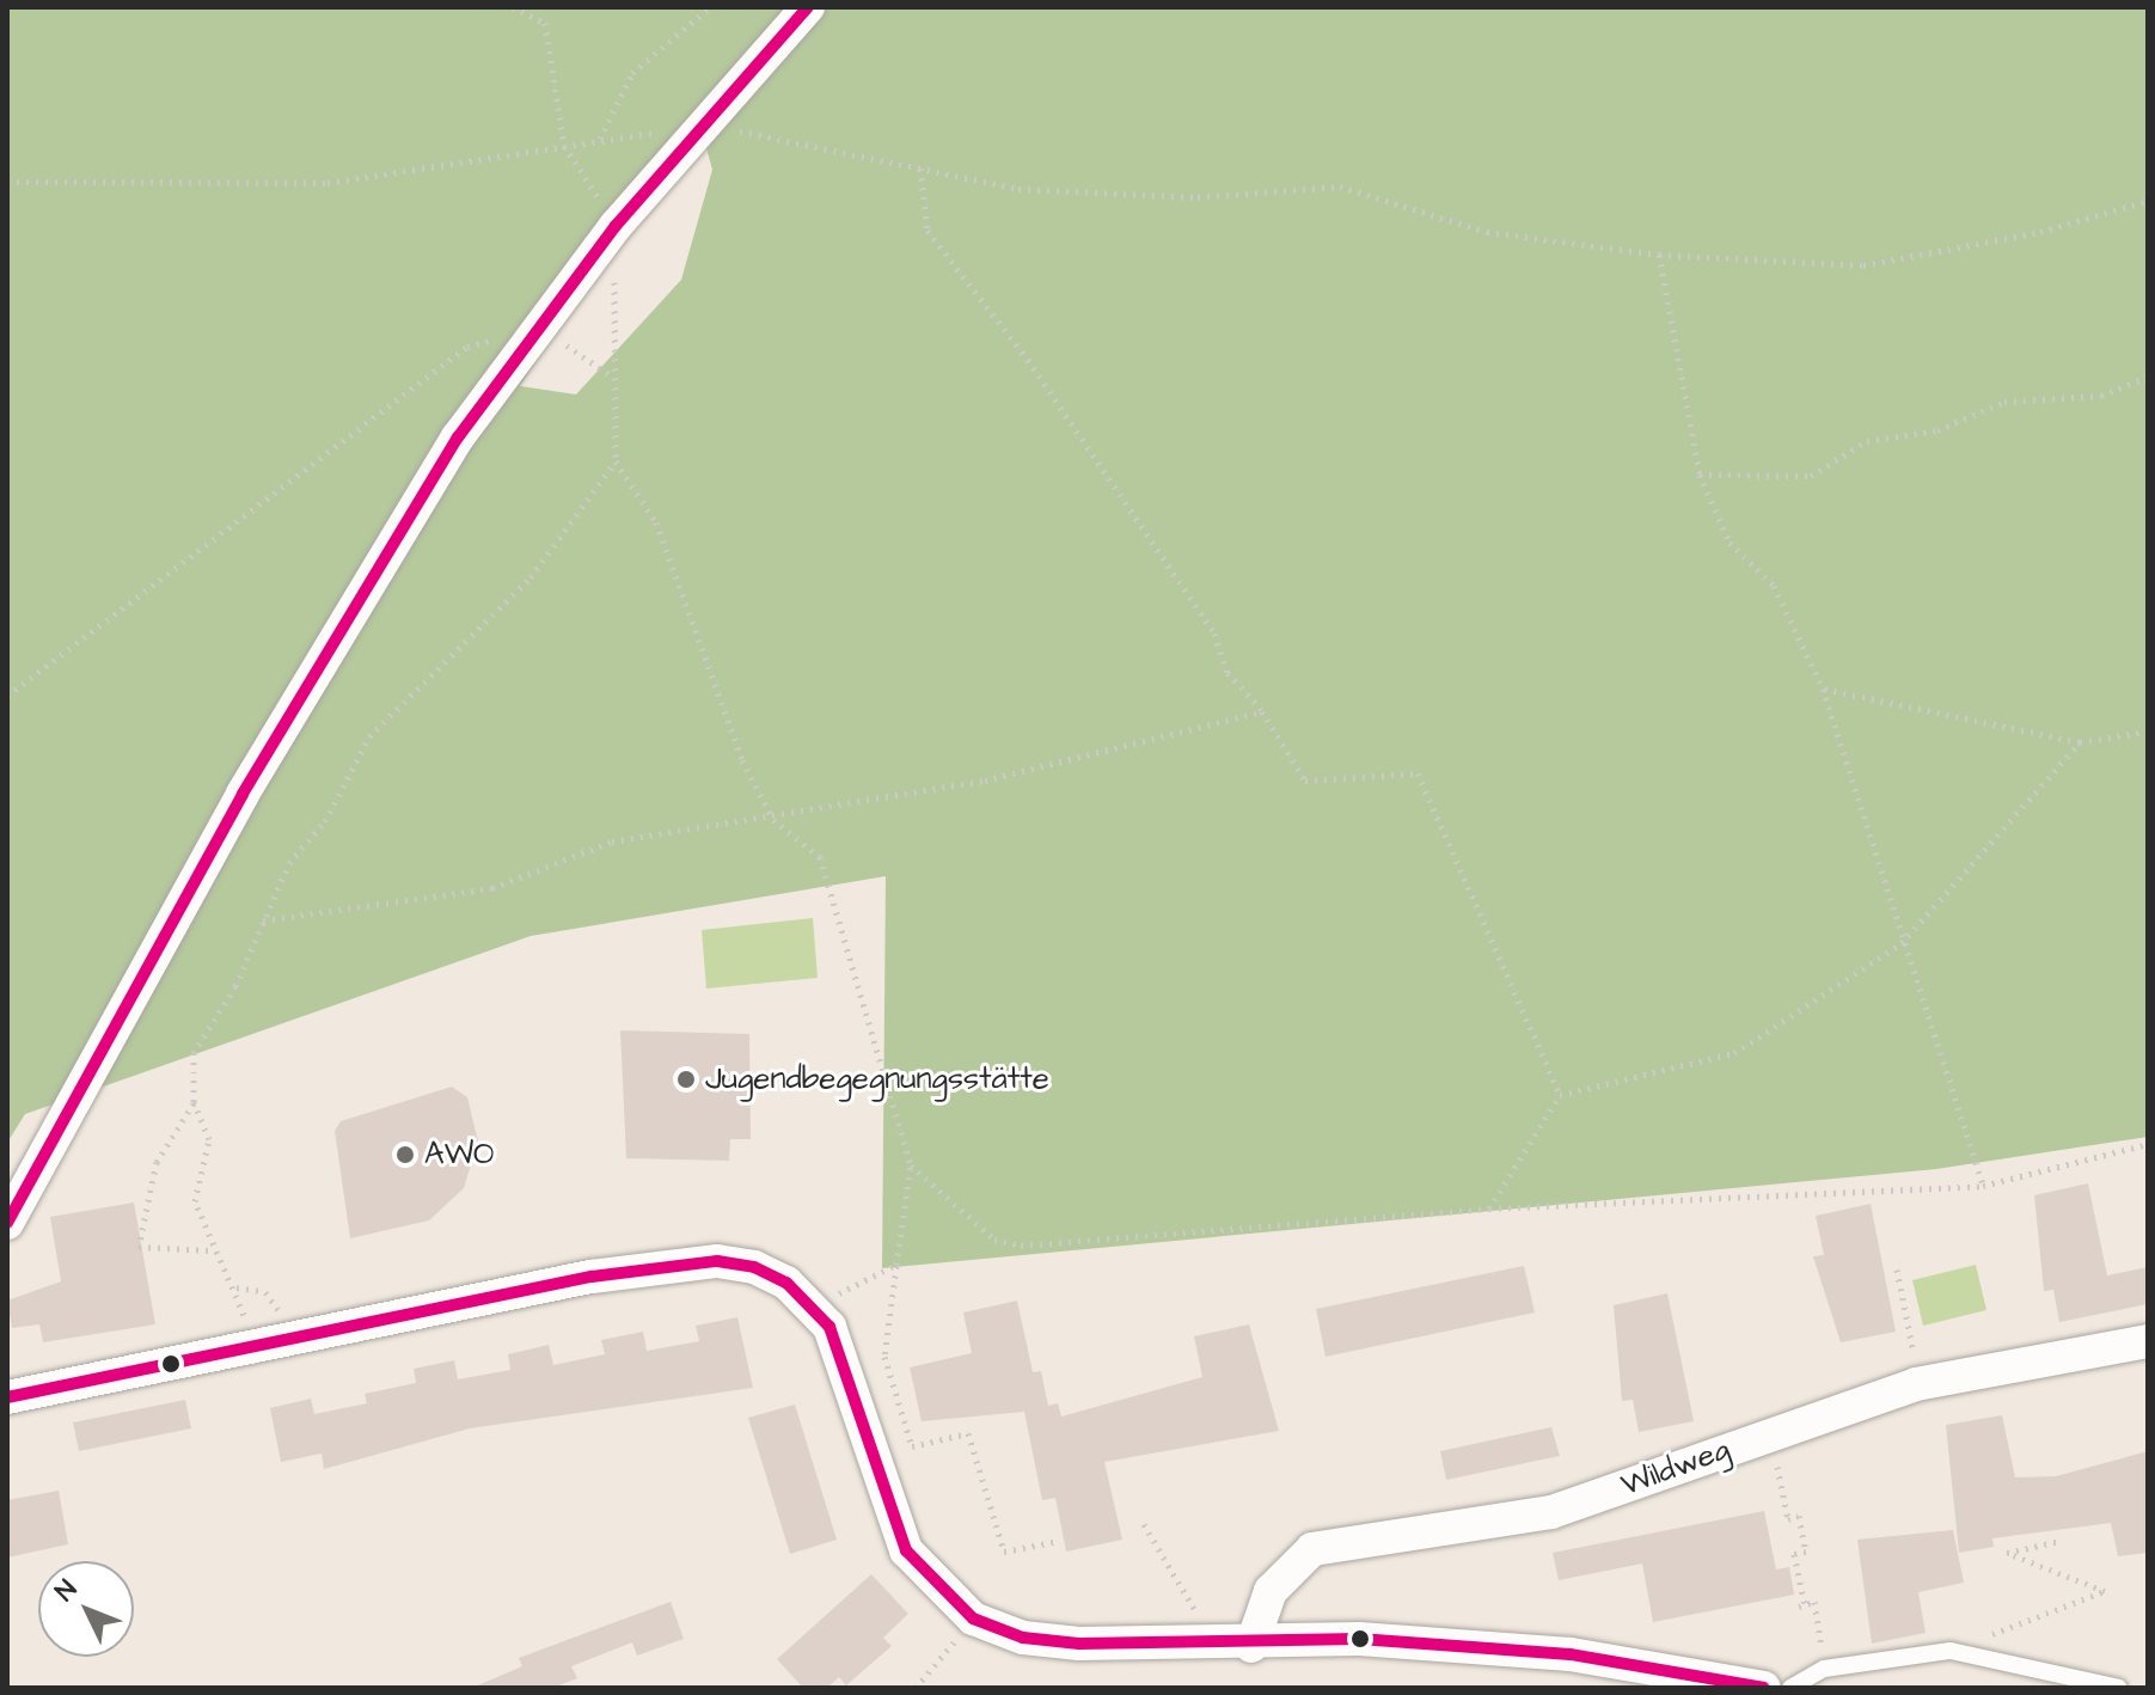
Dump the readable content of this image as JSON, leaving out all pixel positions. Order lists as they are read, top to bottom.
{
  "streets": {
    "street": ["Wildweg"]
  },
  "places": ["Jugendbegegnungsstätte", "AWO"],
  "north": "top left"
}
